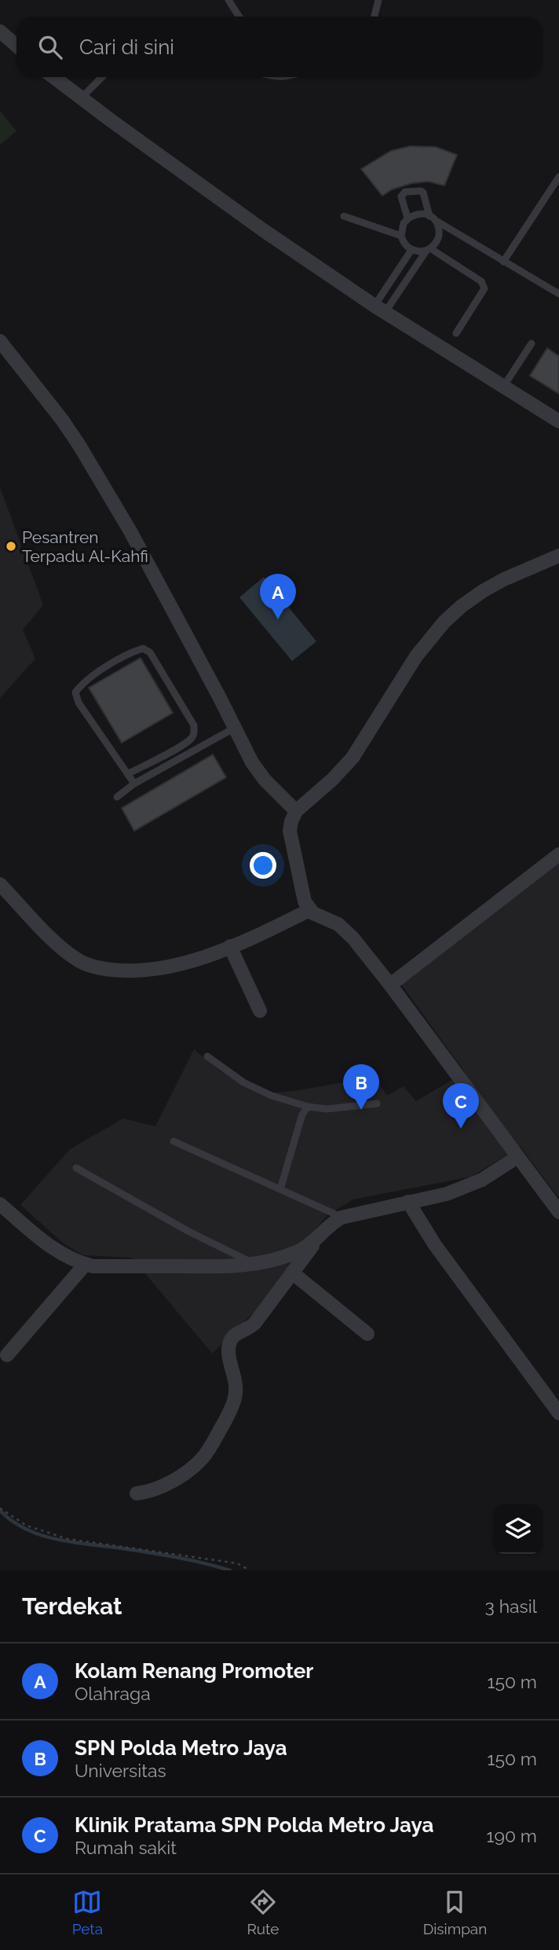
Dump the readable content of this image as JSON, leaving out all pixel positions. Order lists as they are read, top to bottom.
{
  "places": ["Pesantren Terpadu Al-Kahfi"],
  "page": {
    "search": "Cari di sini",
    "pins": ["A", "B", "C"],
    "heading": ["Terdekat", "3 hasil"],
    "list": [
      {
        "mark": "A",
        "name": "Kolam Renang Promoter",
        "note": "Olahraga",
        "value": "150 m"
      },
      {
        "mark": "B",
        "name": "SPN Polda Metro Jaya",
        "note": "Universitas",
        "value": "150 m"
      },
      {
        "mark": "C",
        "name": "Klinik Pratama SPN Polda Metro Jaya",
        "note": "Rumah sakit",
        "value": "190 m"
      }
    ],
    "nav": ["Peta", "Rute", "Disimpan"]
  }
}
